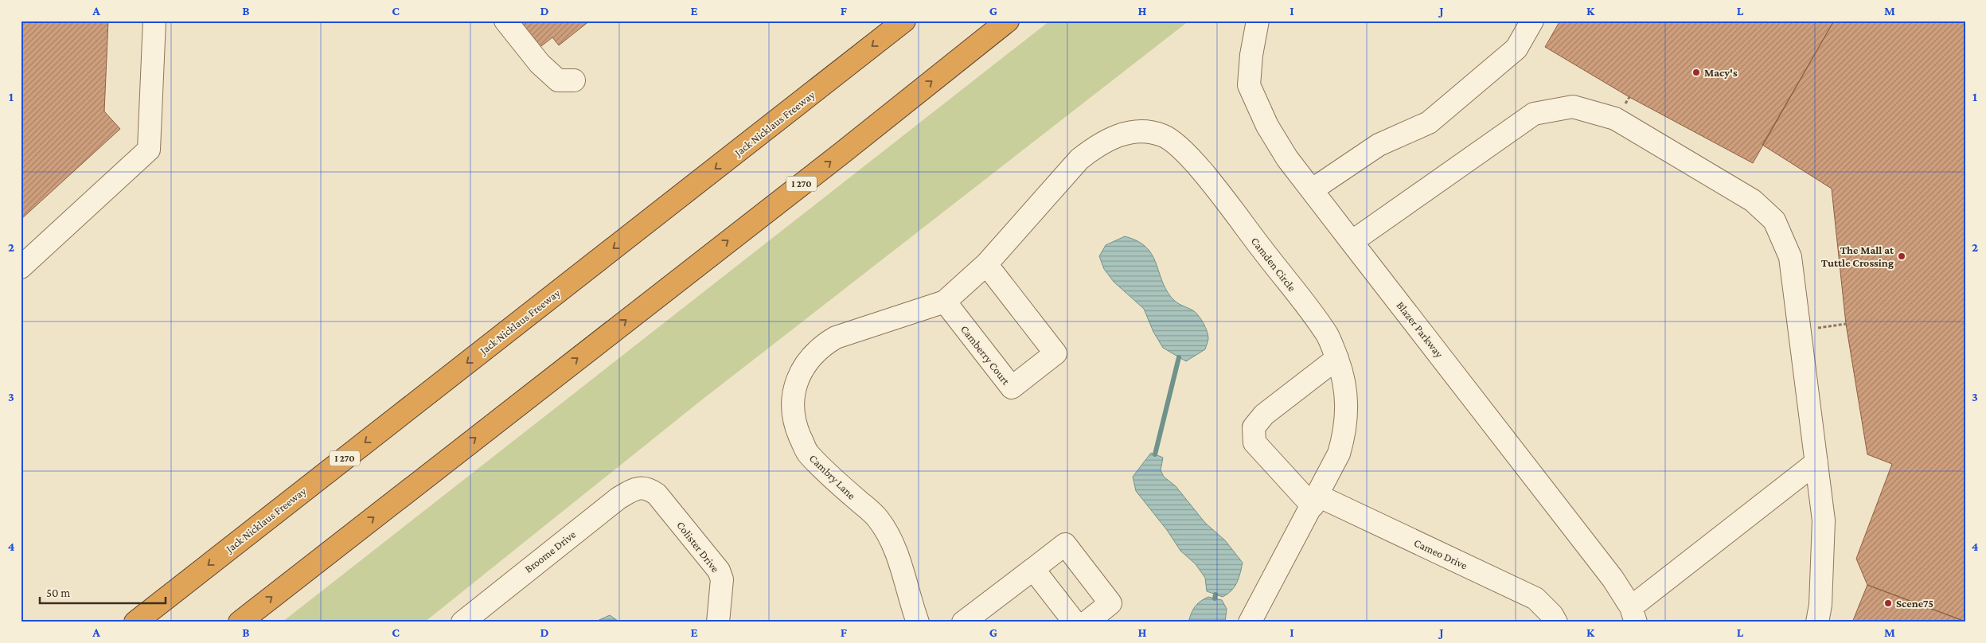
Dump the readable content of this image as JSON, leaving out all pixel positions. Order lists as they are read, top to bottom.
{
  "streets": {
    "highway": ["Jack Nicklaus Freeway", "I 270"],
    "street": [
      "Camden Circle",
      "Blazer Parkway",
      "Camberry Court",
      "Cambry Lane",
      "Colister Drive",
      "Broome Drive",
      "Cameo Drive"
    ]
  },
  "crossings": [
    ["Camden Circle", "Camberry Court"],
    ["Camden Circle", "Cambry Lane"],
    ["Camden Circle", "Cameo Drive"],
    ["Camberry Court", "Cambry Lane"],
    ["Colister Drive", "Broome Drive"]
  ],
  "places": ["Macy's", "The Mall at Tuttle Crossing", "Scene75"],
  "scale_bar": "50 m",
  "grid": {
    "columns": [
      "A",
      "B",
      "C",
      "D",
      "E",
      "F",
      "G",
      "H",
      "I",
      "J",
      "K",
      "L",
      "M"
    ],
    "rows": [
      "1",
      "2",
      "3",
      "4"
    ]
  }
}
